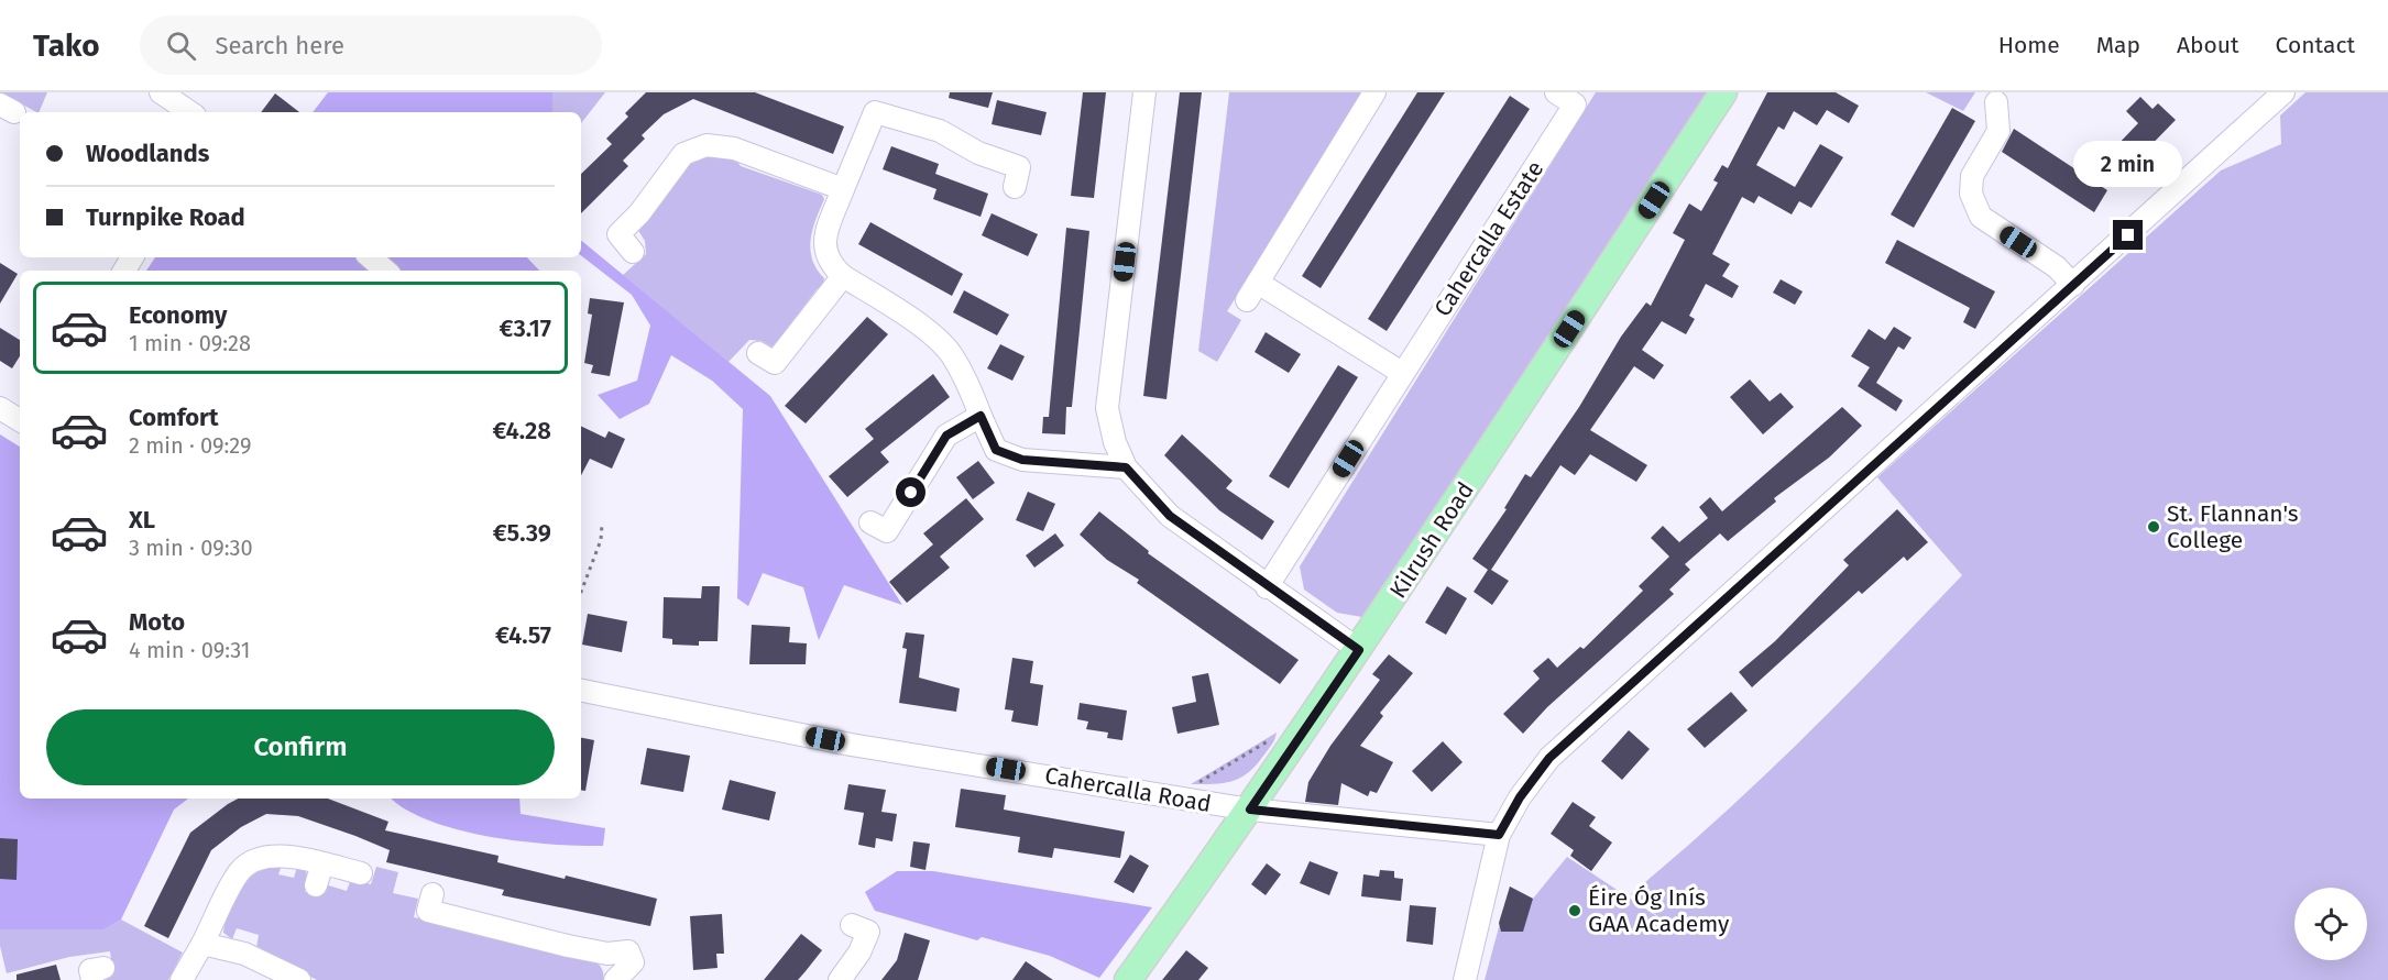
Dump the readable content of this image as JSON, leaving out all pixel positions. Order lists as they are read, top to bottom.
{
  "streets": {
    "main road": ["Kilrush Road"],
    "street": ["Cahercalla Estate", "Cahercalla Road"]
  },
  "crossings": [
    ["Kilrush Road", "Cahercalla Road"]
  ],
  "places": ["St. Flannan's College", "Éire Óg Inís GAA Academy"],
  "page": {
    "header": "Tako",
    "search": "Search here",
    "nav": [
      "Home",
      "Map",
      "About",
      "Contact"
    ],
    "banner": ["Woodlands", "Turnpike Road"],
    "bubble": "2 min",
    "list": [
      {
        "name": "Economy",
        "note": "1 min · 09:28",
        "value": "€3.17"
      },
      {
        "name": "Comfort",
        "note": "2 min · 09:29",
        "value": "€4.28"
      },
      {
        "name": "XL",
        "note": "3 min · 09:30",
        "value": "€5.39"
      },
      {
        "name": "Moto",
        "note": "4 min · 09:31",
        "value": "€4.57"
      }
    ],
    "buttons": "Confirm"
  }
}
